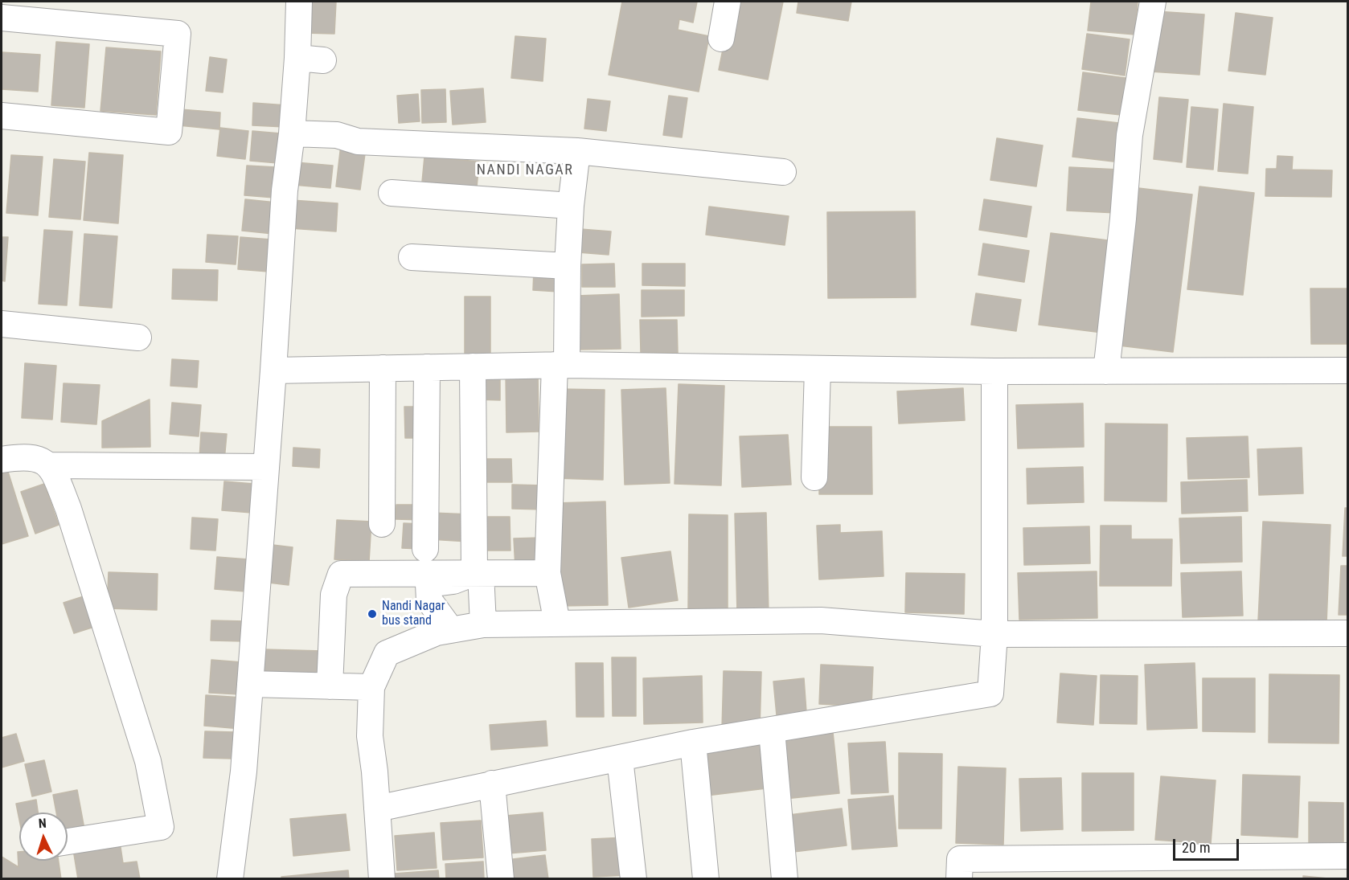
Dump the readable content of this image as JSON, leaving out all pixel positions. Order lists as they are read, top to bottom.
{
  "districts": ["NANDI NAGAR"],
  "places": ["Nandi Nagar bus stand"],
  "scale_bar": "20 m",
  "north": "top"
}
